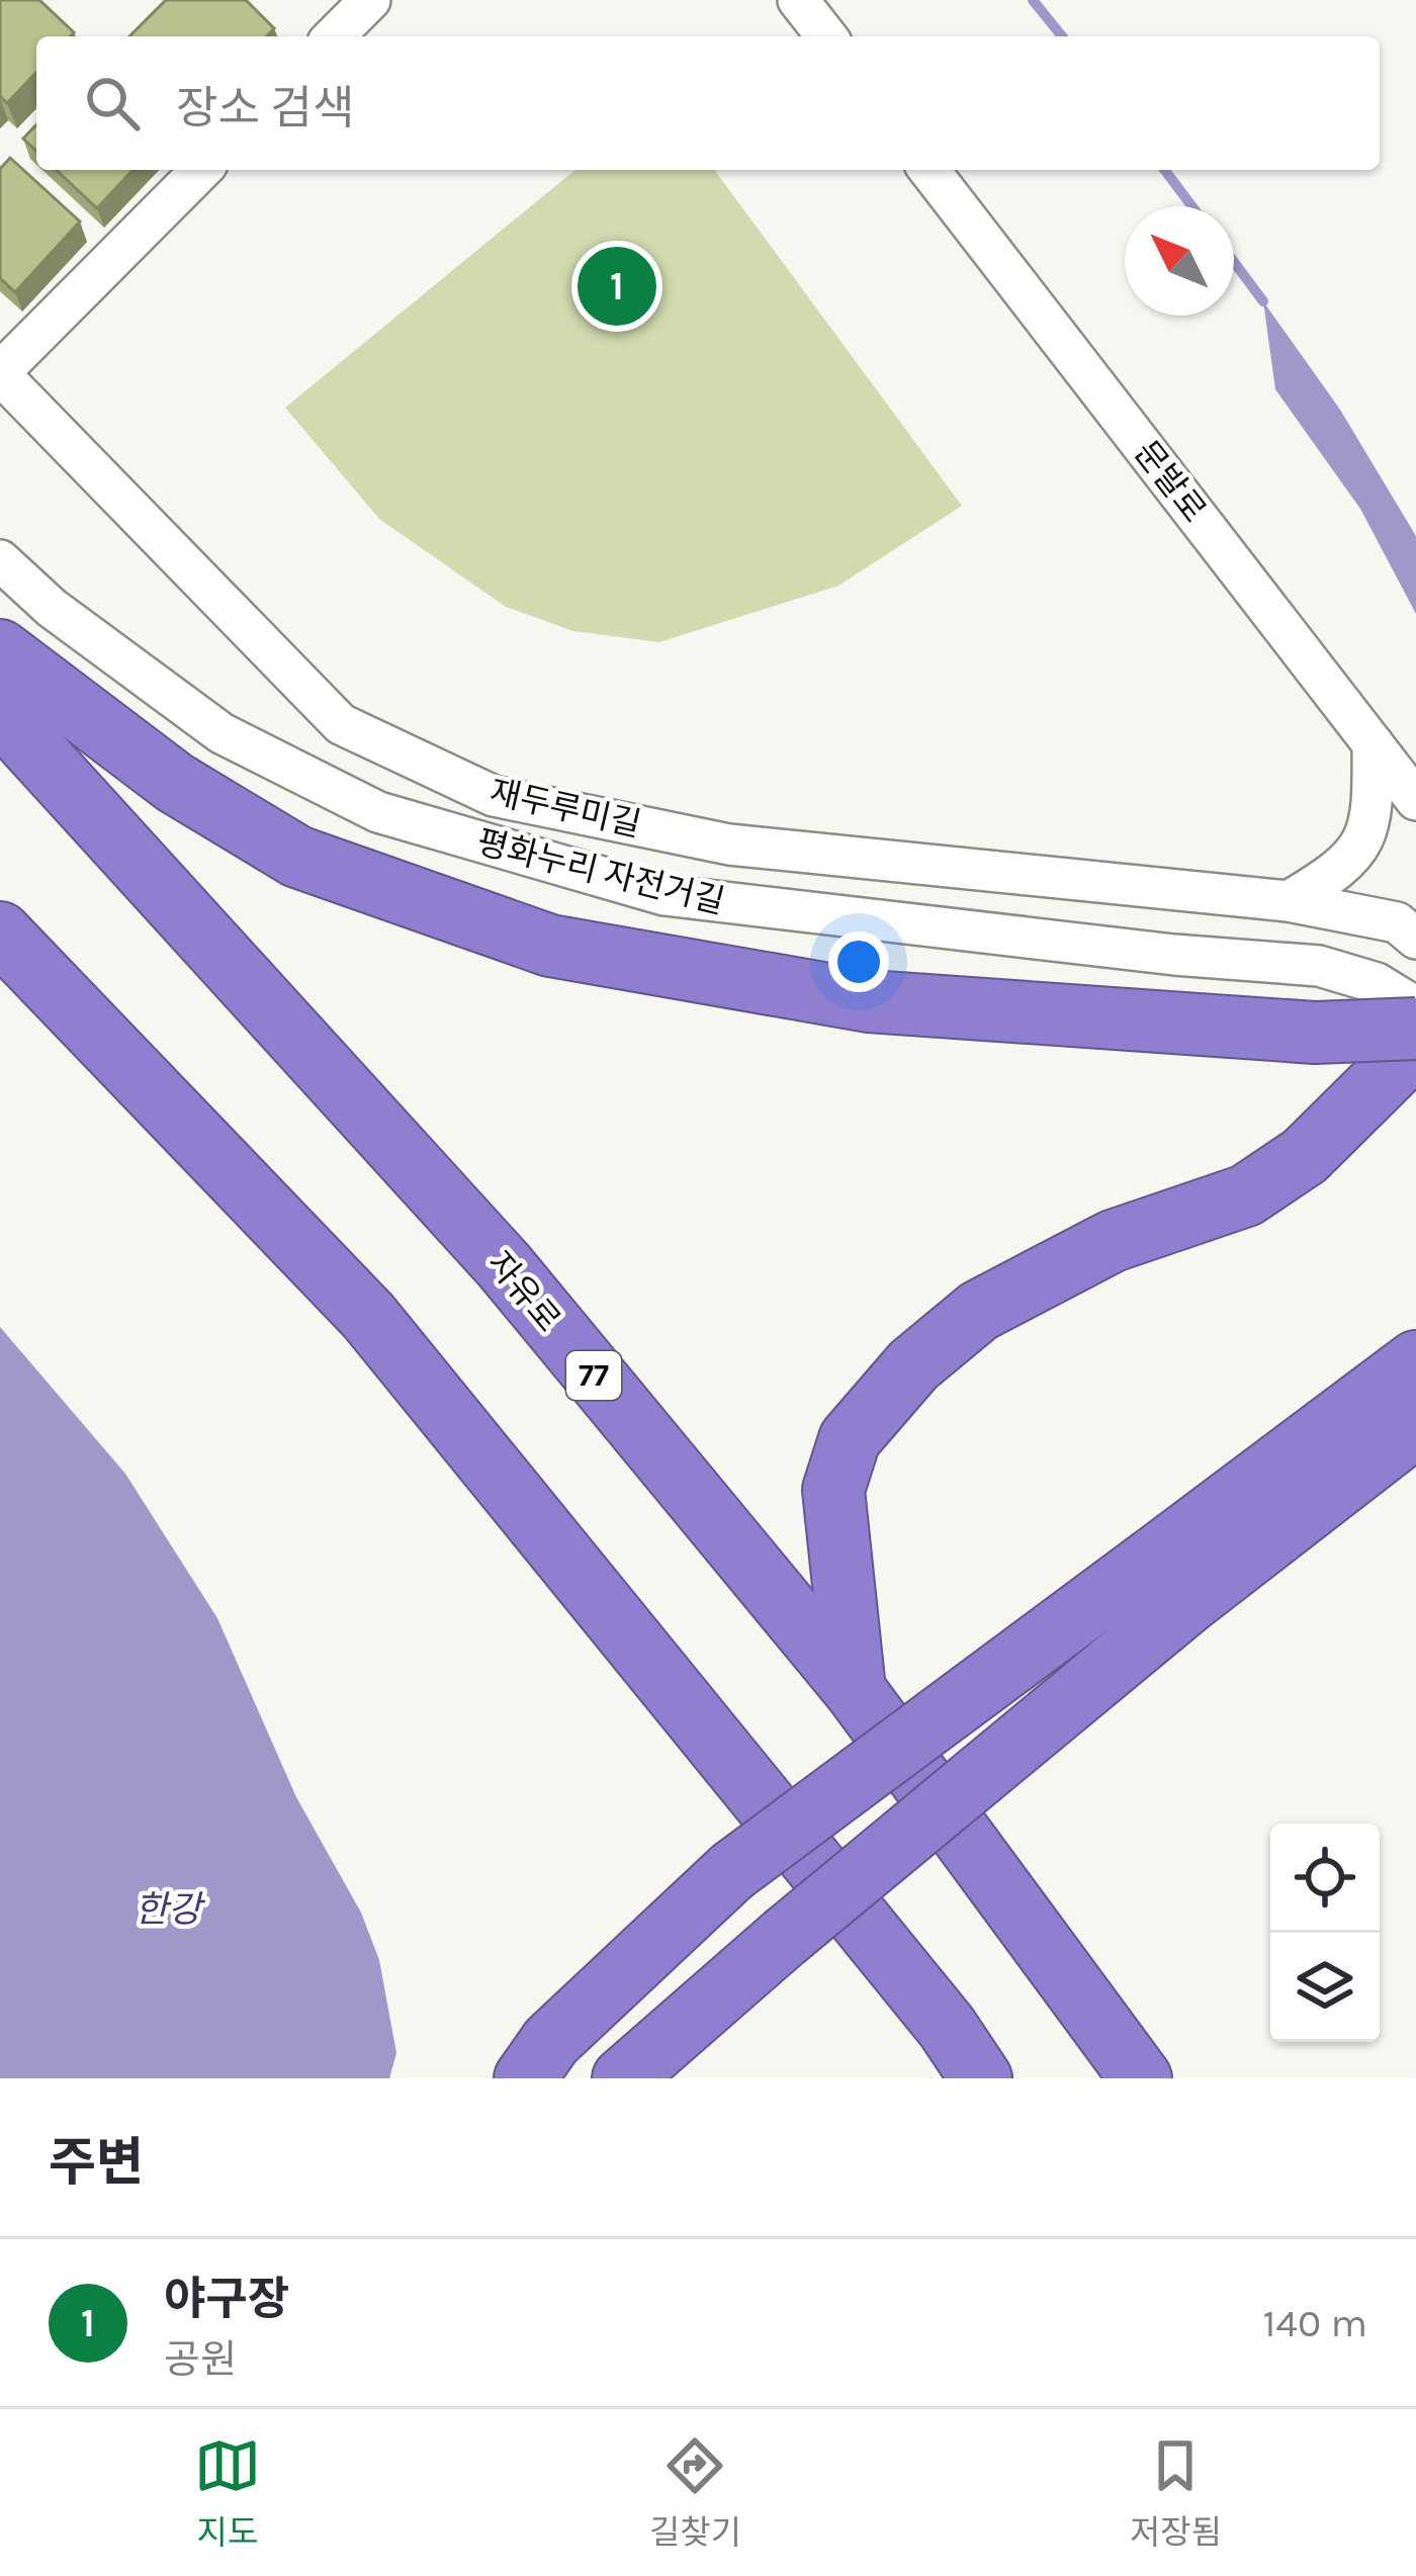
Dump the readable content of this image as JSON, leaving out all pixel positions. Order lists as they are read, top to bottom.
{
  "streets": {
    "highway": ["자유로", "77"],
    "street": ["문발로", "재두루미길", "평화누리 자전거길"]
  },
  "water": ["한강"],
  "north": "top left",
  "page": {
    "search": "장소 검색",
    "pins": "1",
    "heading": "주변",
    "list": [
      {
        "mark": "1",
        "name": "야구장",
        "note": "공원",
        "value": "140 m"
      }
    ],
    "nav": ["지도", "길찾기", "저장됨"]
  }
}
